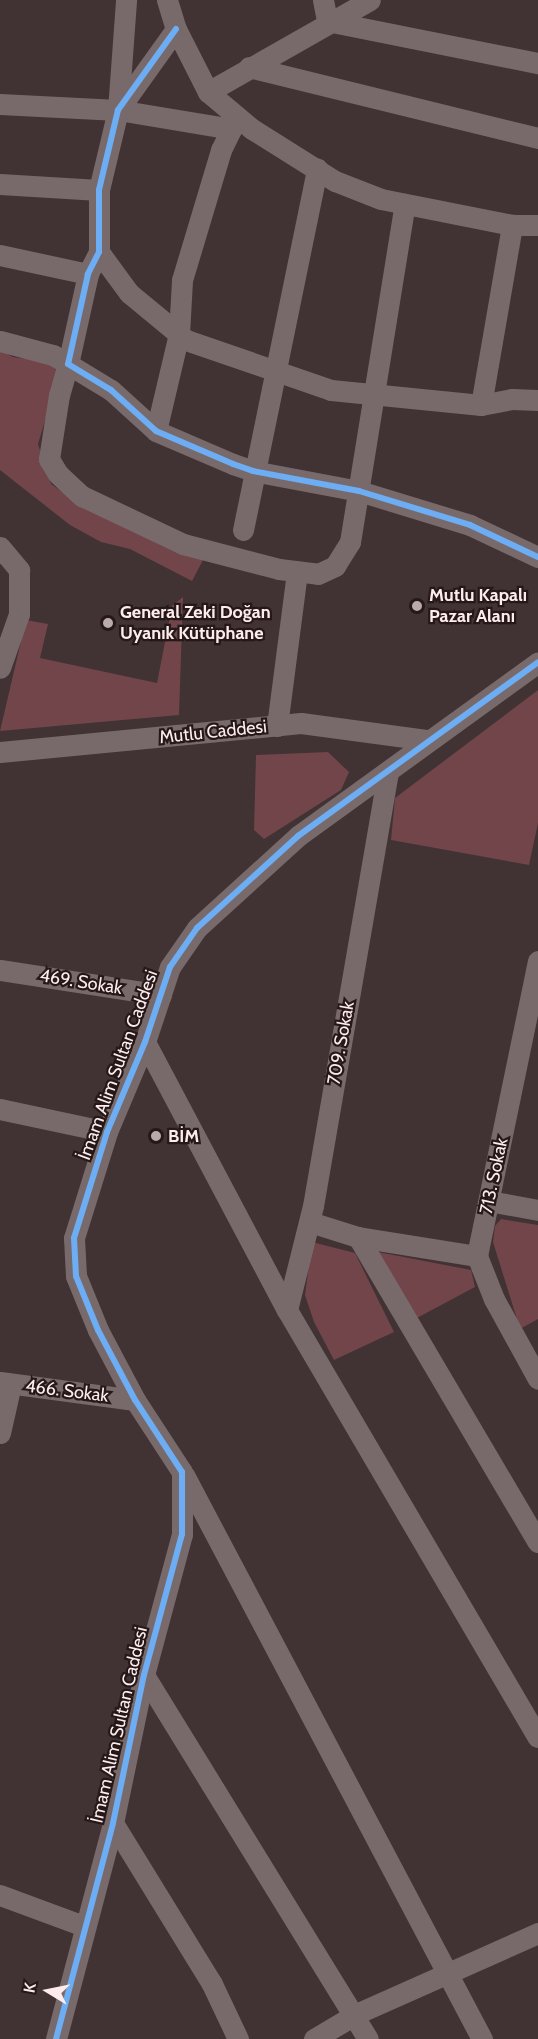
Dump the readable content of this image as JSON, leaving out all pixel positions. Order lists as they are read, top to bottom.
{
  "streets": {
    "street": [
      "Mutlu Caddesi",
      "469. Sokak",
      "709. Sokak",
      "İmam Alim Sultan Caddesi",
      "713. Sokak",
      "466. Sokak"
    ]
  },
  "crossings": [
    ["Mutlu Caddesi", "İmam Alim Sultan Caddesi"],
    ["469. Sokak", "İmam Alim Sultan Caddesi"],
    ["709. Sokak", "İmam Alim Sultan Caddesi"],
    ["İmam Alim Sultan Caddesi", "466. Sokak"]
  ],
  "places": ["Mutlu Kapalı Pazar Alanı", "General Zeki Doğan Uyanık Kütüphane", "BİM"],
  "north": "left"
}
